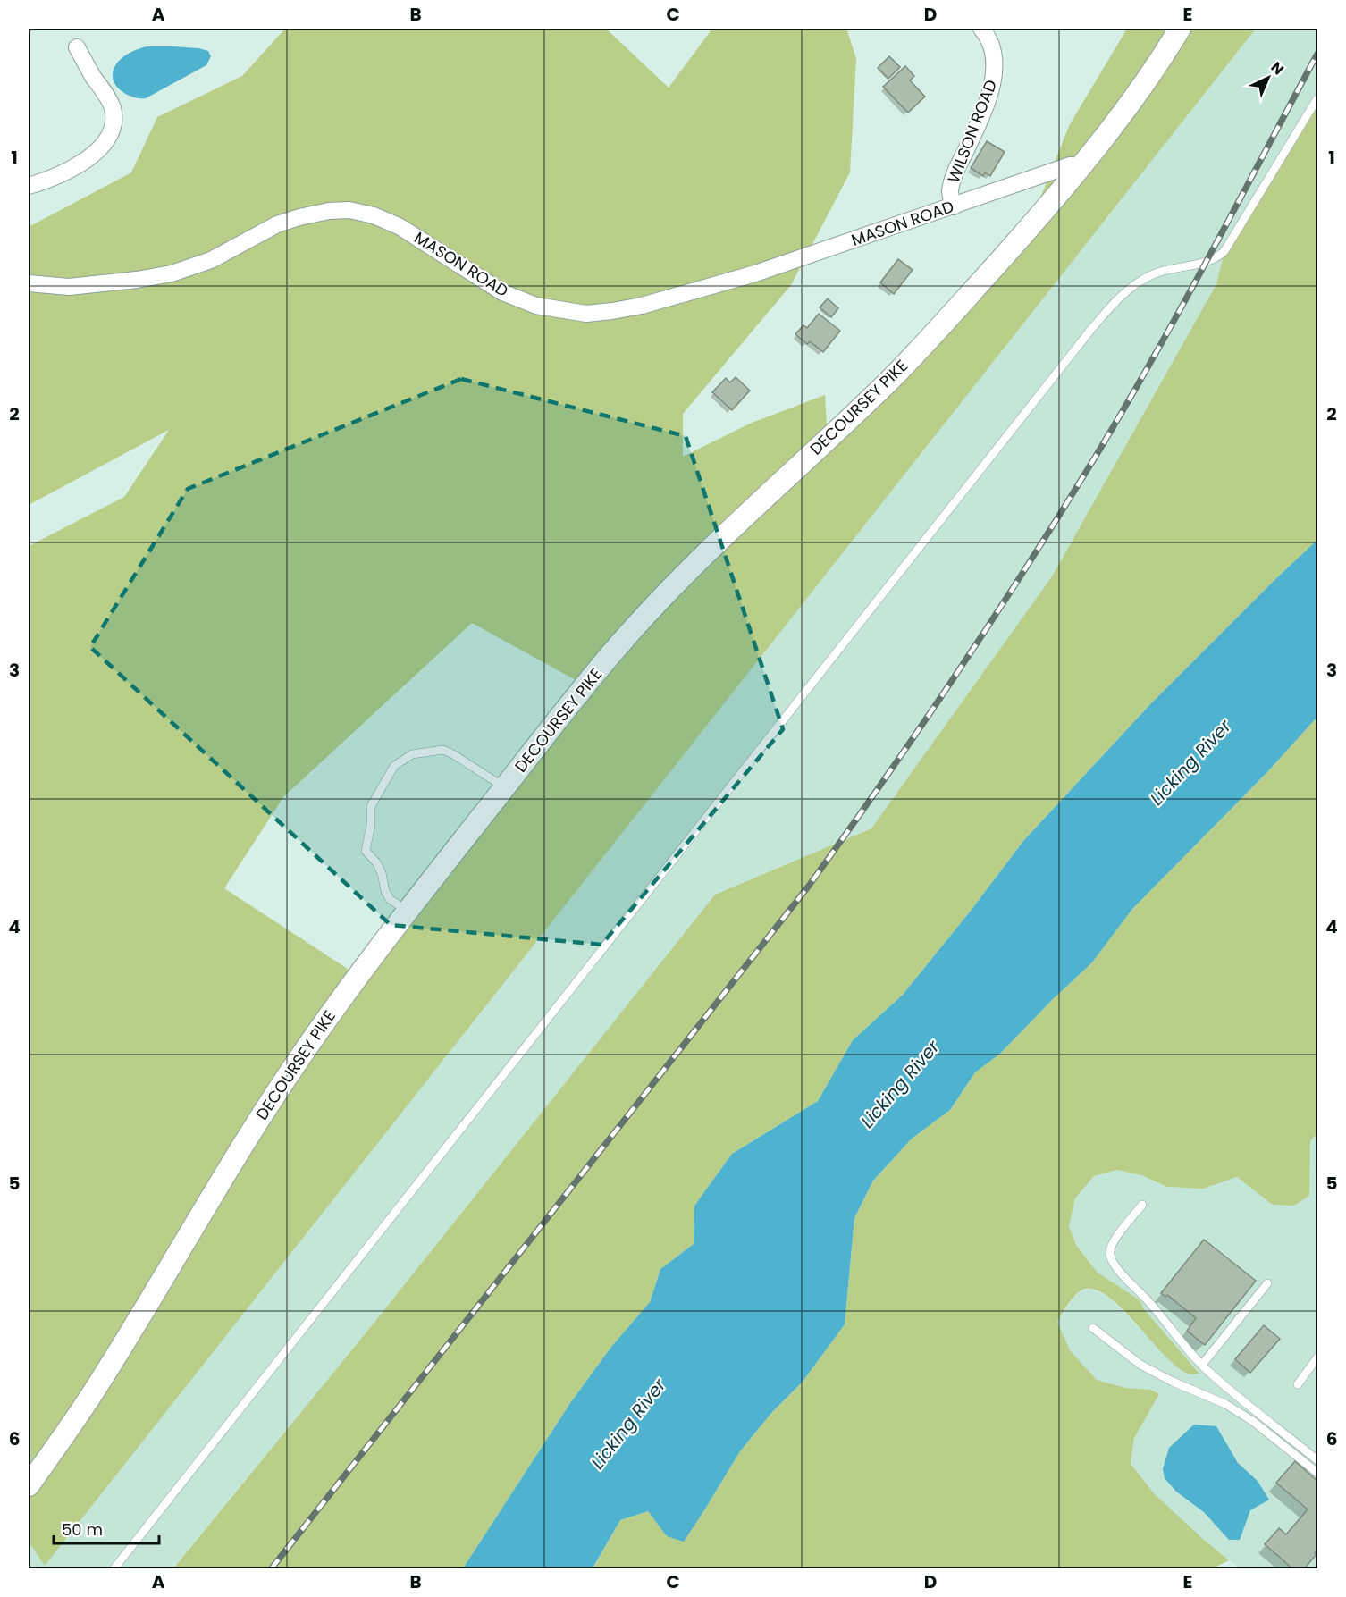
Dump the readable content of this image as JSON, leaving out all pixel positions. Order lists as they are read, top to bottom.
{
  "streets": {
    "main road": ["DECOURSEY PIKE"],
    "street": ["WILSON ROAD", "MASON ROAD"]
  },
  "crossings": [
    ["WILSON ROAD", "MASON ROAD"],
    ["MASON ROAD", "DECOURSEY PIKE"]
  ],
  "water": ["Licking River"],
  "scale_bar": "50 m",
  "north": "top right",
  "grid": {
    "columns": [
      "A",
      "B",
      "C",
      "D",
      "E"
    ],
    "rows": [
      "1",
      "2",
      "3",
      "4",
      "5",
      "6"
    ]
  }
}
